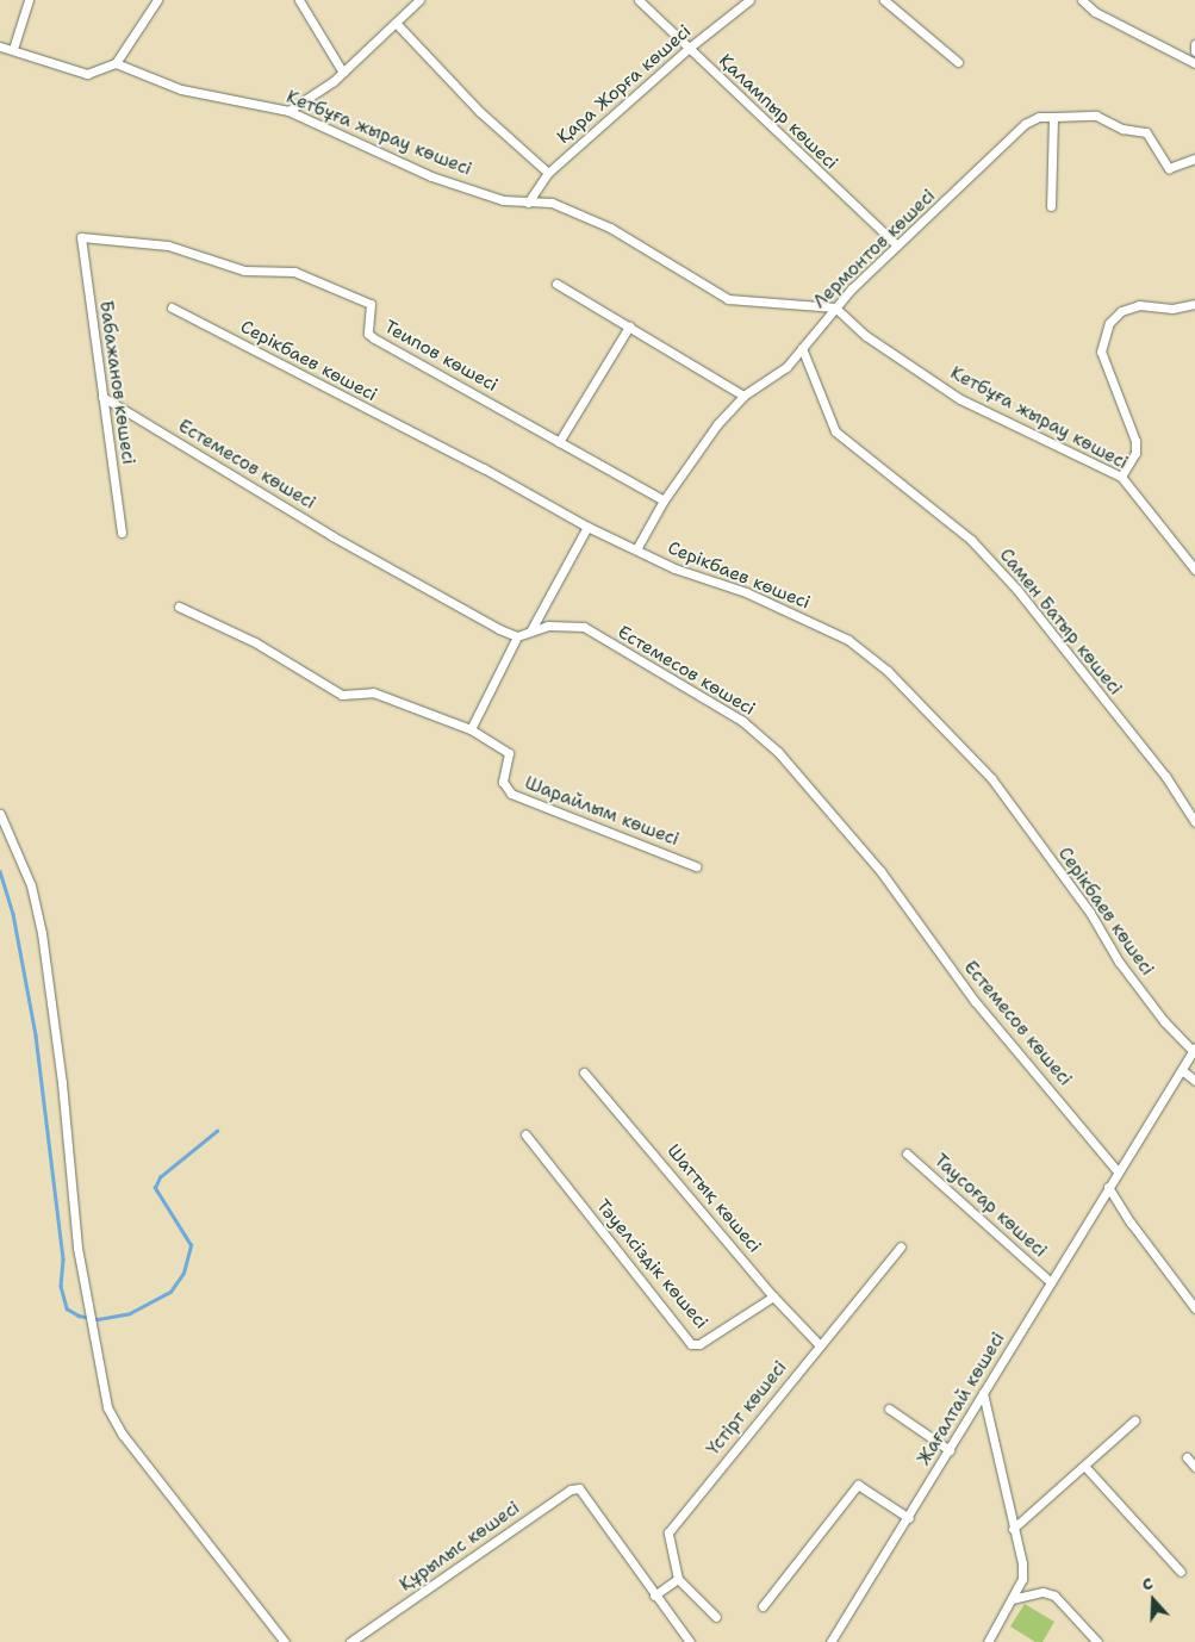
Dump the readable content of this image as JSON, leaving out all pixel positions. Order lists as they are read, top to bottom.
{
  "streets": {
    "street": [
      "Қара Жорға көшесі",
      "Қалампыр көшесі",
      "Кетбұға жырау көшесі",
      "Лермонтов көшесі",
      "Теипов көшесі",
      "Серікбаев көшесі",
      "Бабажанов көшесі",
      "Естемесов көшесі",
      "Самен Батыр көшесі",
      "Шарайлым көшесі",
      "Шаттық көшесі",
      "Тауcоғар көшесі",
      "Тәуелсіздік көшесі",
      "Жағалтай көшесі",
      "Үстірт көшесі",
      "Құрылыс көшесі"
    ]
  },
  "crossings": [
    ["Қара Жорға көшесі", "Қалампыр көшесі"],
    ["Қара Жорға көшесі", "Кетбұға жырау көшесі"],
    ["Қалампыр көшесі", "Лермонтов көшесі"],
    ["Кетбұға жырау көшесі", "Лермонтов көшесі"],
    ["Лермонтов көшесі", "Теипов көшесі"],
    ["Лермонтов көшесі", "Серікбаев көшесі"],
    ["Лермонтов көшесі", "Самен Батыр көшесі"],
    ["Теипов көшесі", "Бабажанов көшесі"],
    ["Серікбаев көшесі", "Жағалтай көшесі"],
    ["Бабажанов көшесі", "Естемесов көшесі"],
    ["Естемесов көшесі", "Жағалтай көшесі"],
    ["Шаттық көшесі", "Тәуелсіздік көшесі"],
    ["Шаттық көшесі", "Үстірт көшесі"],
    ["Тауcоғар көшесі", "Жағалтай көшесі"]
  ],
  "north": "top"
}
